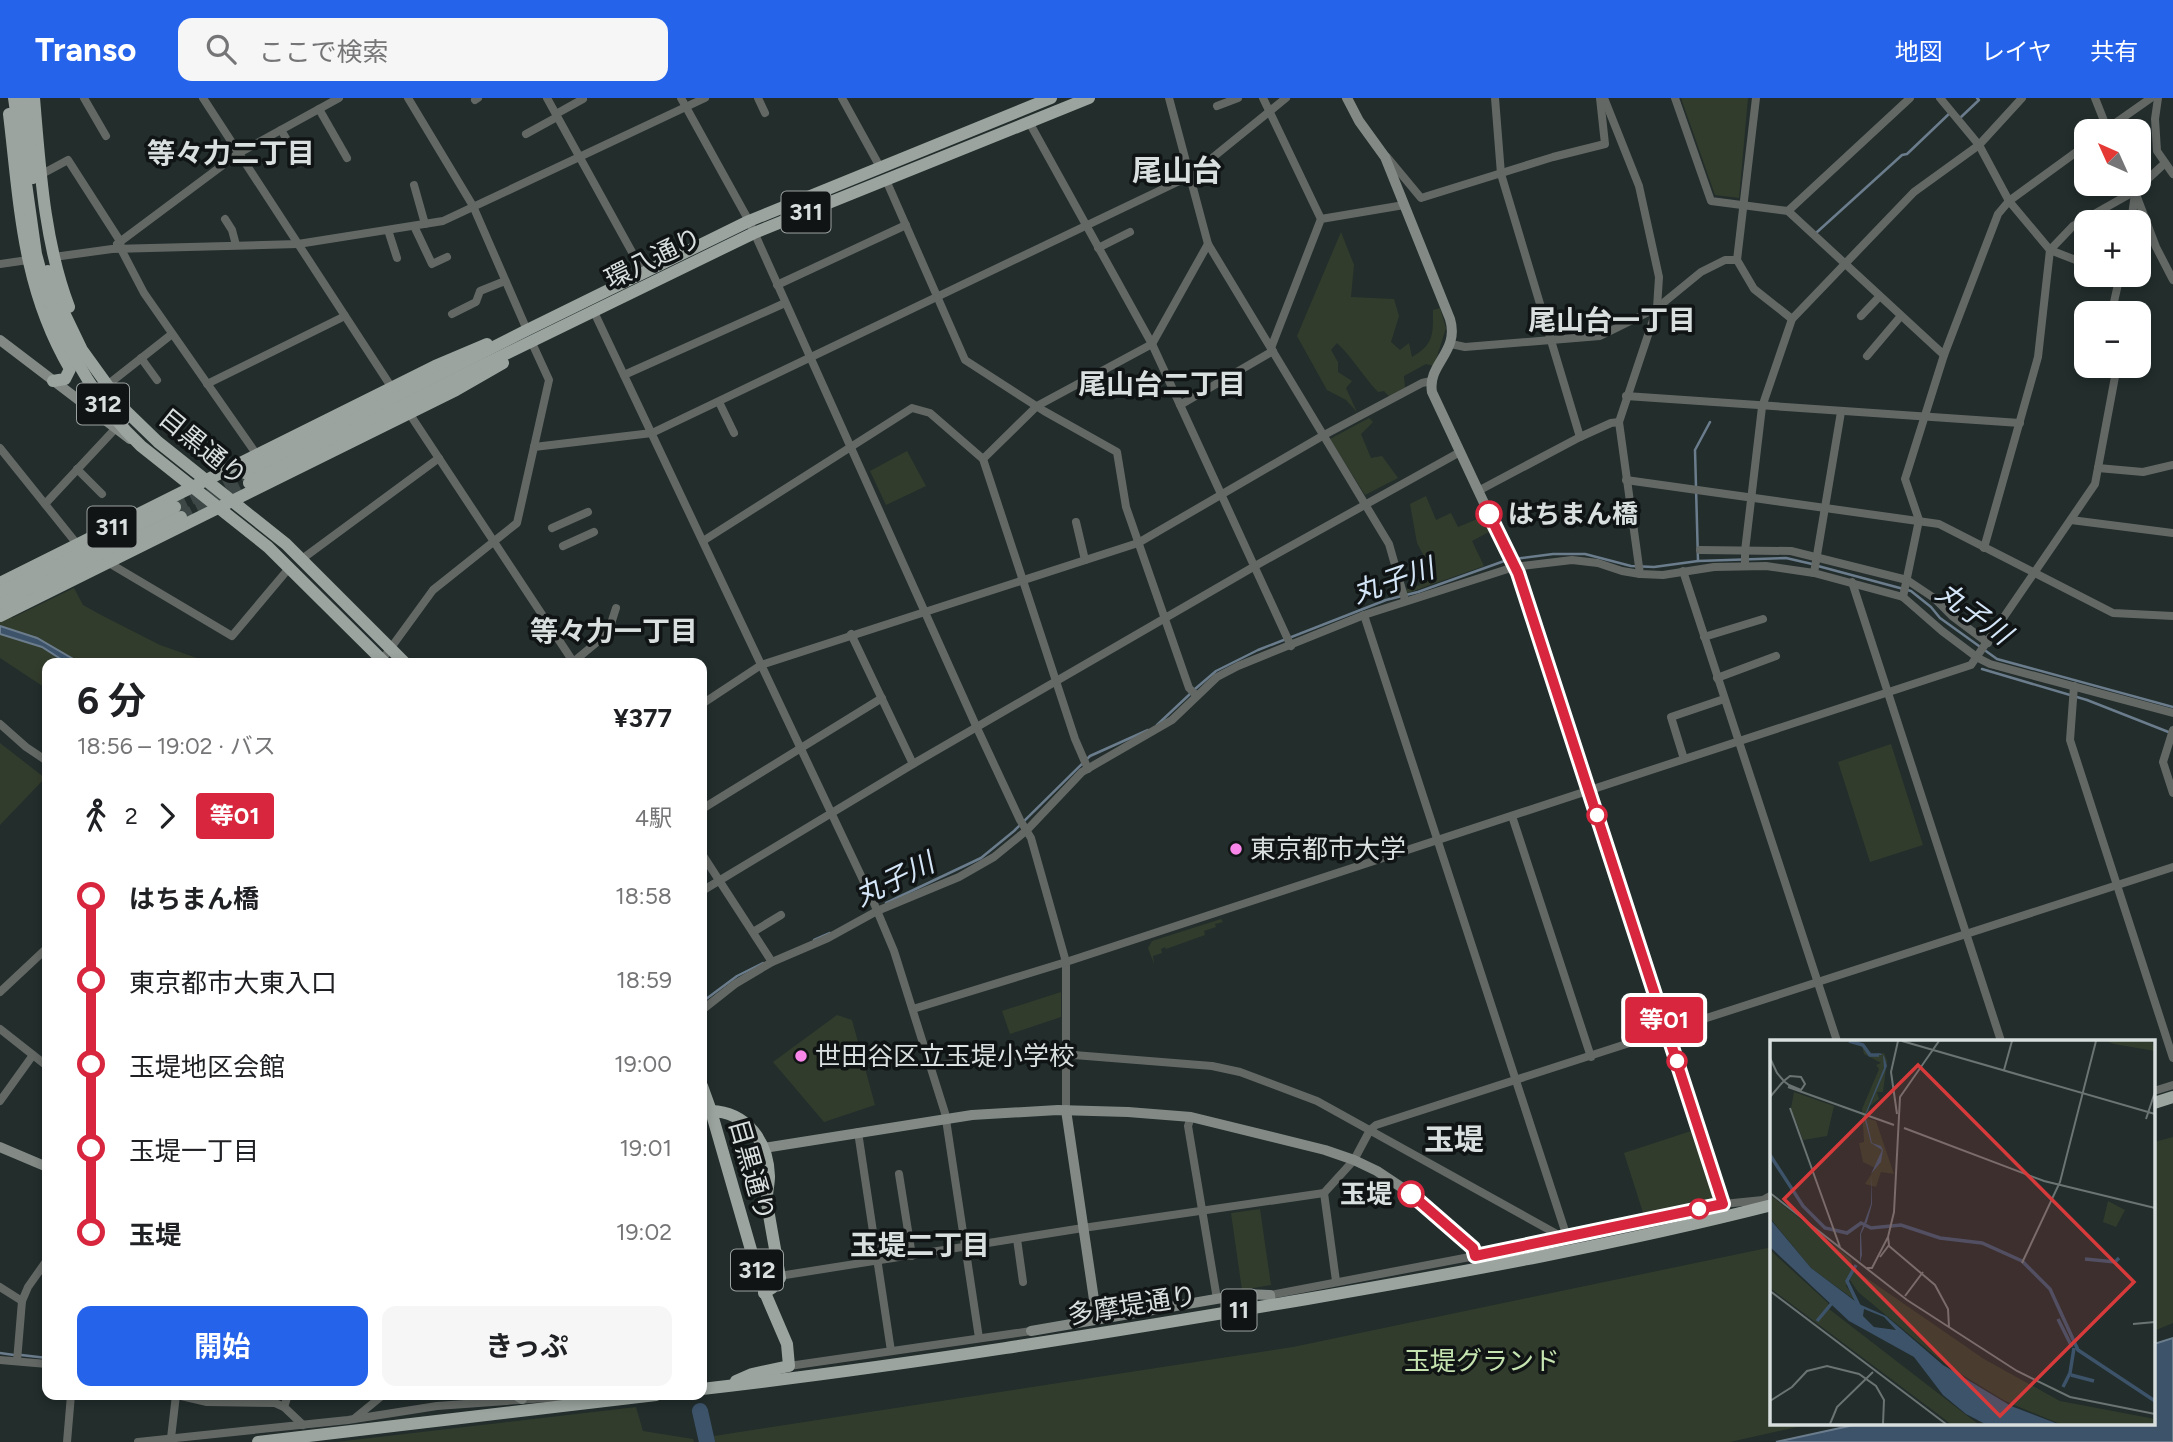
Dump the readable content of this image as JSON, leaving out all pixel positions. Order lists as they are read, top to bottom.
{
  "streets": {
    "main road": [
      "311",
      "環八通り",
      "312",
      "目黒通り",
      "多摩堤通り",
      "11"
    ]
  },
  "crossings": [
    ["311", "目黒通り"],
    ["312", "目黒通り"]
  ],
  "districts": [
    "等々力二丁目",
    "尾山台",
    "尾山台一丁目",
    "尾山台二丁目",
    "等々力一丁目",
    "玉堤",
    "玉堤二丁目"
  ],
  "water": ["丸子川"],
  "parks": ["玉堤グランド"],
  "places": [
    "はちまん橋",
    "東京都市大学",
    "世田谷区立玉堤小学校",
    "玉堤"
  ],
  "lines": ["bus line 等01"],
  "north": "top left",
  "page": {
    "header": "Transo",
    "search": "ここで検索",
    "nav": ["地図", "レイヤ", "共有"],
    "on_map": "等01",
    "map_buttons": ["+", "−"],
    "heading": ["6 分", "18:56 – 19:02 · バス", "¥377"],
    "legs": ["2", "等01", "4駅"],
    "list": [
      {
        "name": "はちまん橋",
        "value": "18:58"
      },
      {
        "name": "東京都市大東入口",
        "value": "18:59"
      },
      {
        "name": "玉堤地区会館",
        "value": "19:00"
      },
      {
        "name": "玉堤一丁目",
        "value": "19:01"
      },
      {
        "name": "玉堤",
        "value": "19:02"
      }
    ],
    "buttons": ["開始", "きっぷ"]
  }
}
